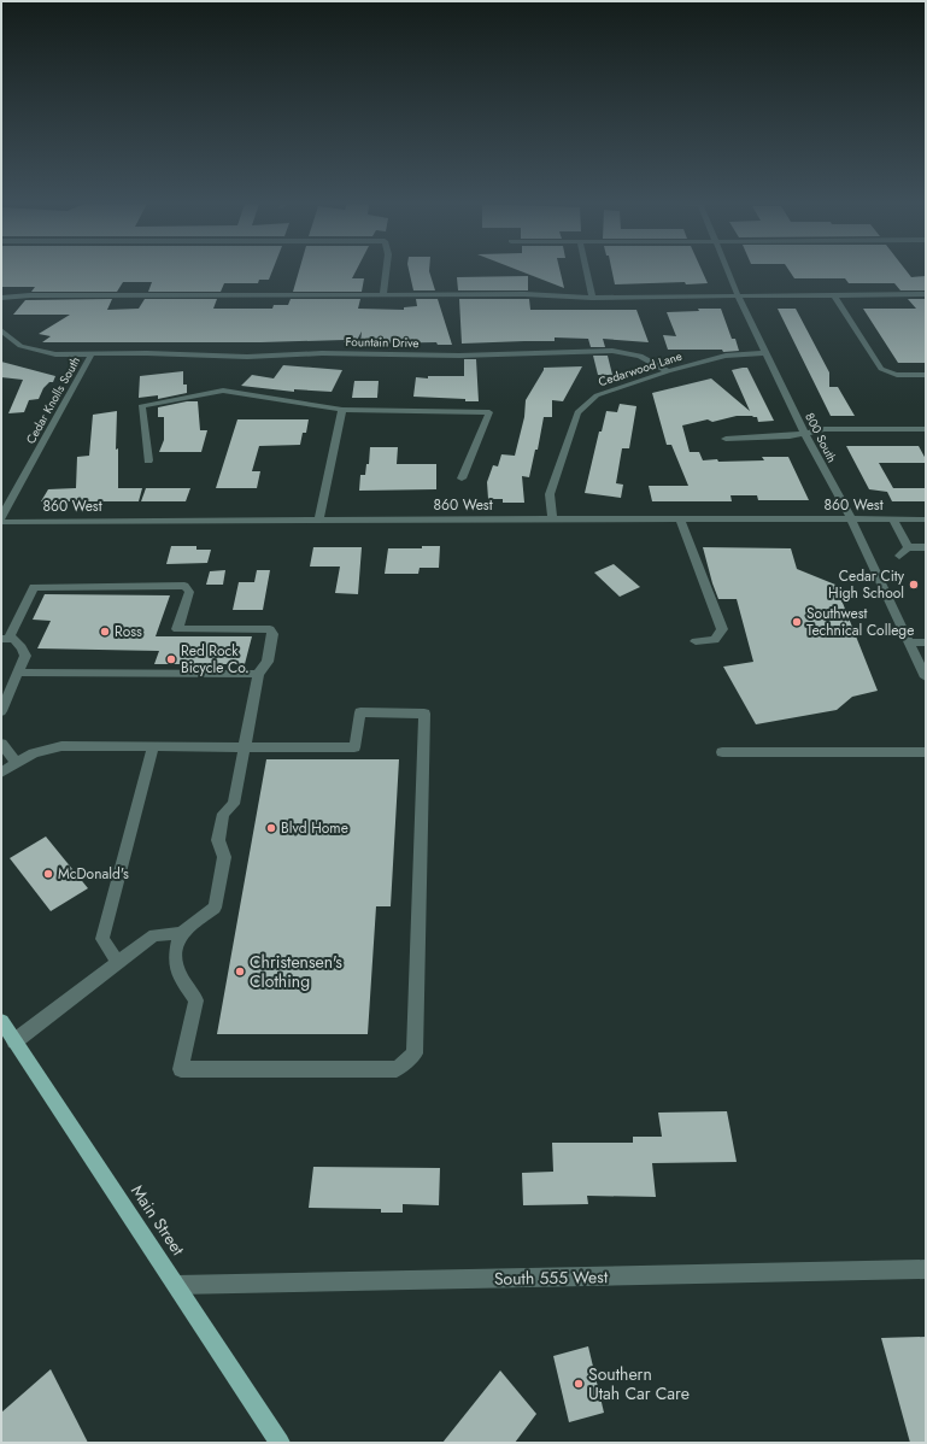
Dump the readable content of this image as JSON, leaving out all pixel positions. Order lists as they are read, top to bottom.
{
  "streets": {
    "main road": ["Main Street"],
    "street": [
      "Fountain Drive",
      "Cedarwood Lane",
      "Cedar Knolls South",
      "800 South",
      "860 West",
      "South 555 West"
    ]
  },
  "crossings": [
    ["Fountain Drive", "Cedarwood Lane"],
    ["Fountain Drive", "Cedar Knolls South"],
    ["Cedarwood Lane", "800 South"],
    ["Cedarwood Lane", "860 West"],
    ["800 South", "860 West"],
    ["Main Street", "South 555 West"]
  ],
  "places": [
    "Cedar City High School",
    "Southwest Technical College",
    "Ross",
    "Red Rock Bicycle Co.",
    "Blvd Home",
    "McDonald's",
    "Christensen's Clothing",
    "Southern Utah Car Care"
  ]
}
